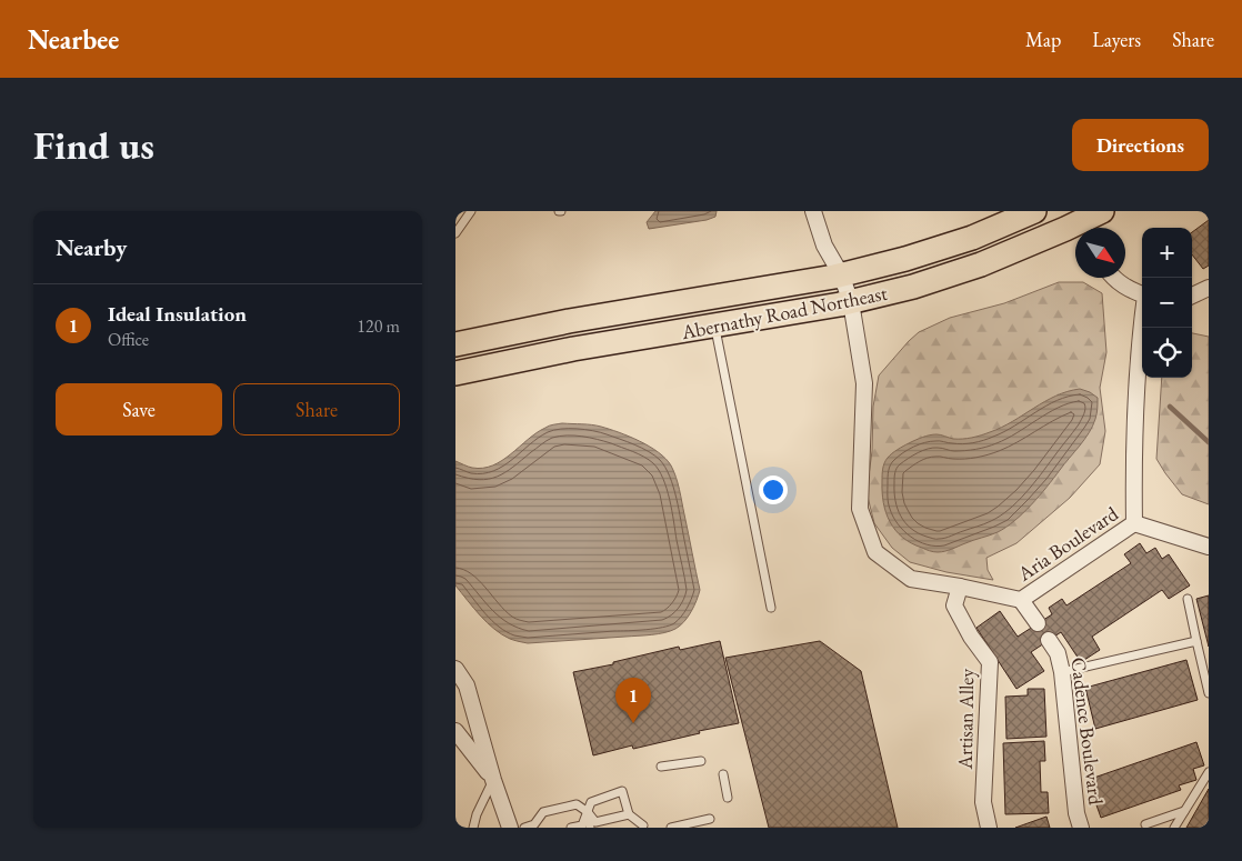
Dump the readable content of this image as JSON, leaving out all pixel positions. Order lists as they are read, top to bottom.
{
  "streets": {
    "main road": ["Abernathy Road Northeast"],
    "street": ["Aria Boulevard", "Artisan Alley", "Cadence Boulevard"]
  },
  "crossings": [
    ["Abernathy Road Northeast", "Aria Boulevard"],
    ["Aria Boulevard", "Artisan Alley"]
  ],
  "north": "bottom right",
  "page": {
    "header": "Nearbee",
    "nav": ["Map", "Layers", "Share"],
    "buttons": [
      "Directions",
      ["Save", "Share"]
    ],
    "title": "Find us",
    "heading": "Nearby",
    "map_buttons": ["+", "−"],
    "list": [
      {
        "mark": "1",
        "name": "Ideal Insulation",
        "note": "Office",
        "value": "120 m"
      }
    ],
    "pins": "1"
  }
}
